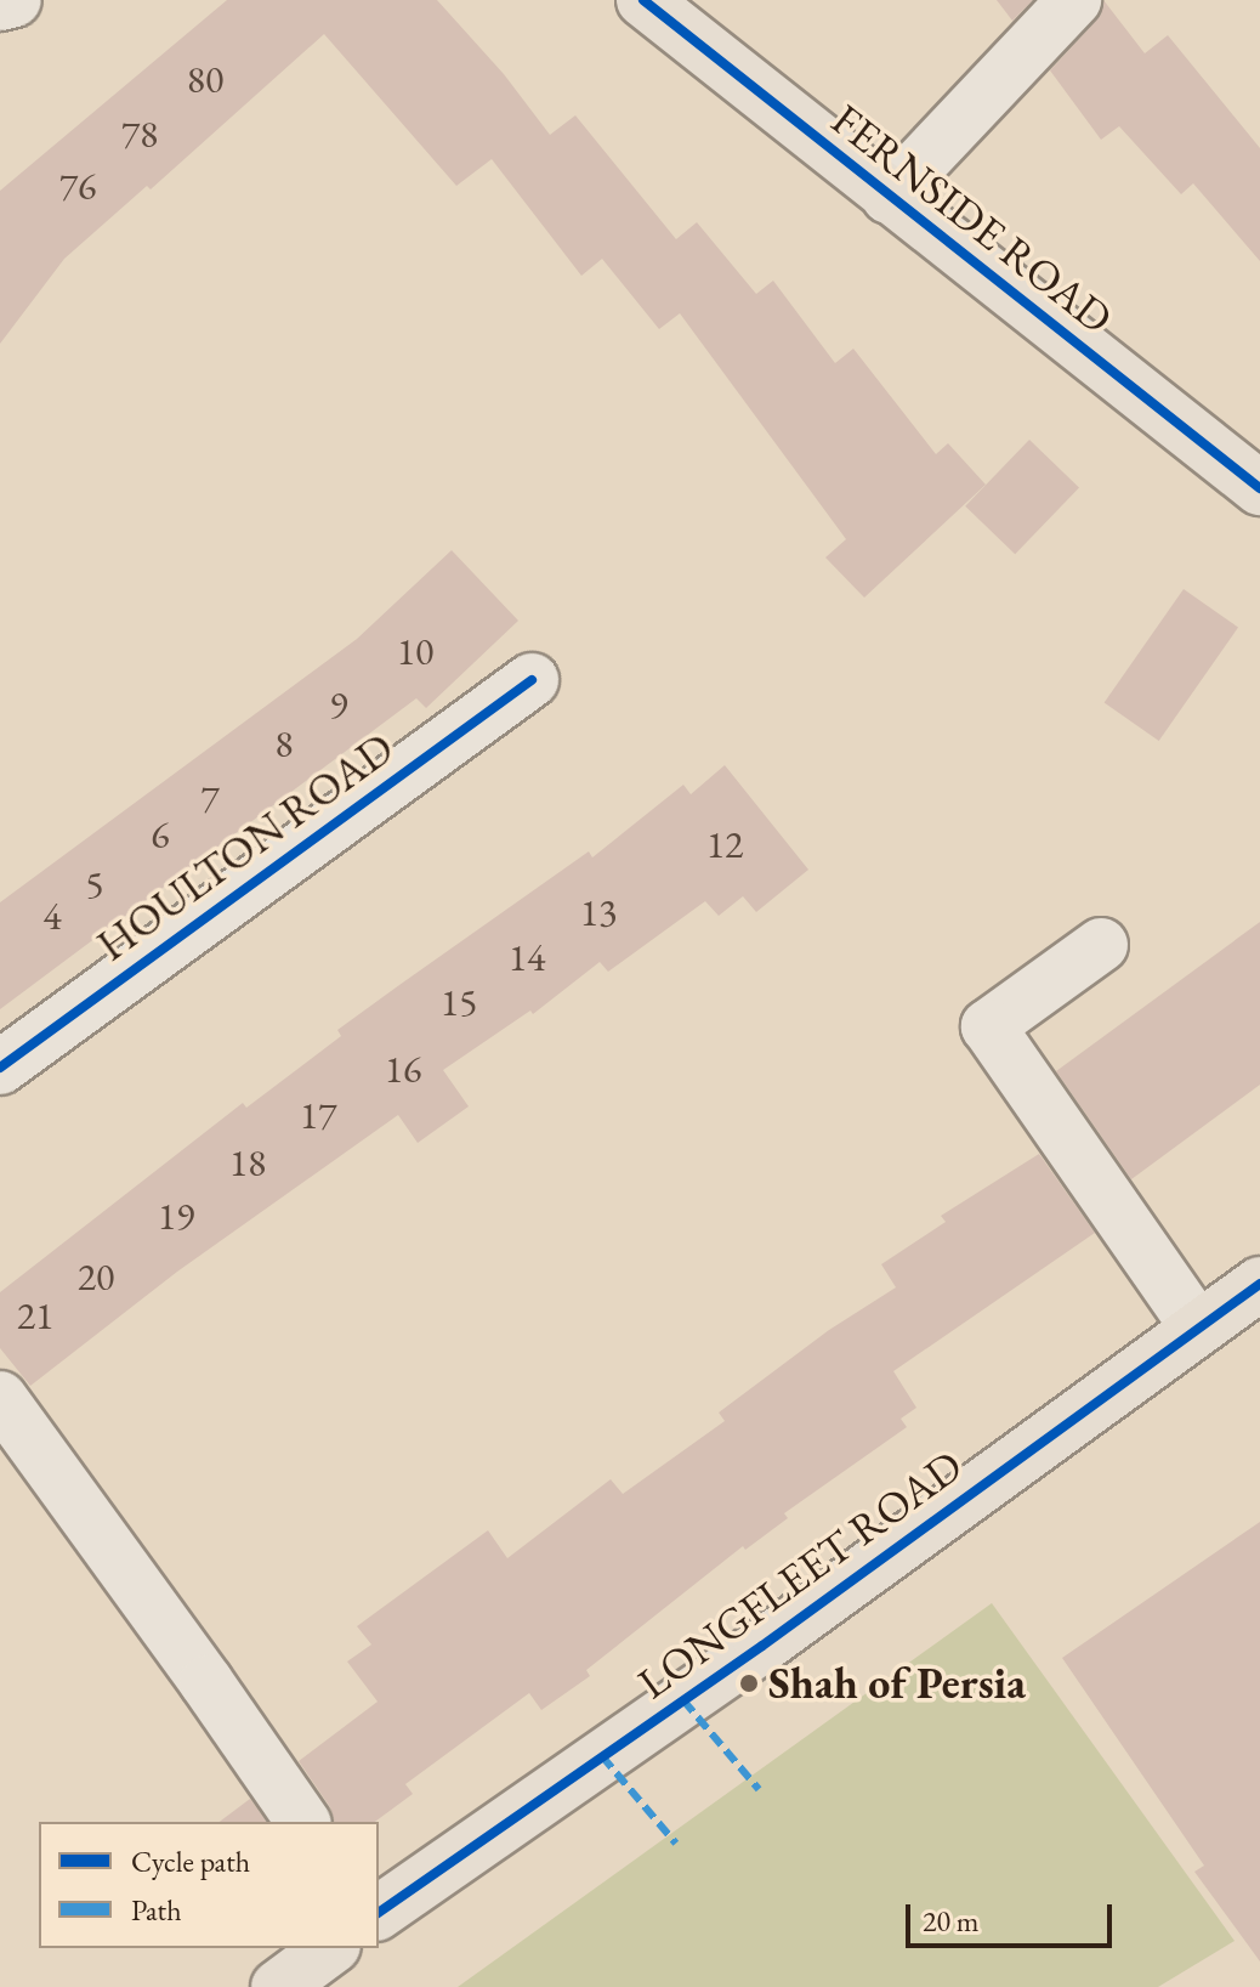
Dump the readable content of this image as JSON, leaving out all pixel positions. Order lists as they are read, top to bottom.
{
  "streets": {
    "main road": ["FERNSIDE ROAD", "LONGFLEET ROAD"],
    "street": ["HOULTON ROAD"]
  },
  "places": ["Shah of Persia"],
  "house_numbers": [
    "80",
    "78",
    "76",
    "10",
    "9",
    "8",
    "7",
    "6",
    "12",
    "5",
    "13",
    "4",
    "14",
    "15",
    "16",
    "17",
    "18",
    "19",
    "20",
    "21"
  ],
  "legend": ["Cycle path", "Path"],
  "scale_bar": "20 m"
}
